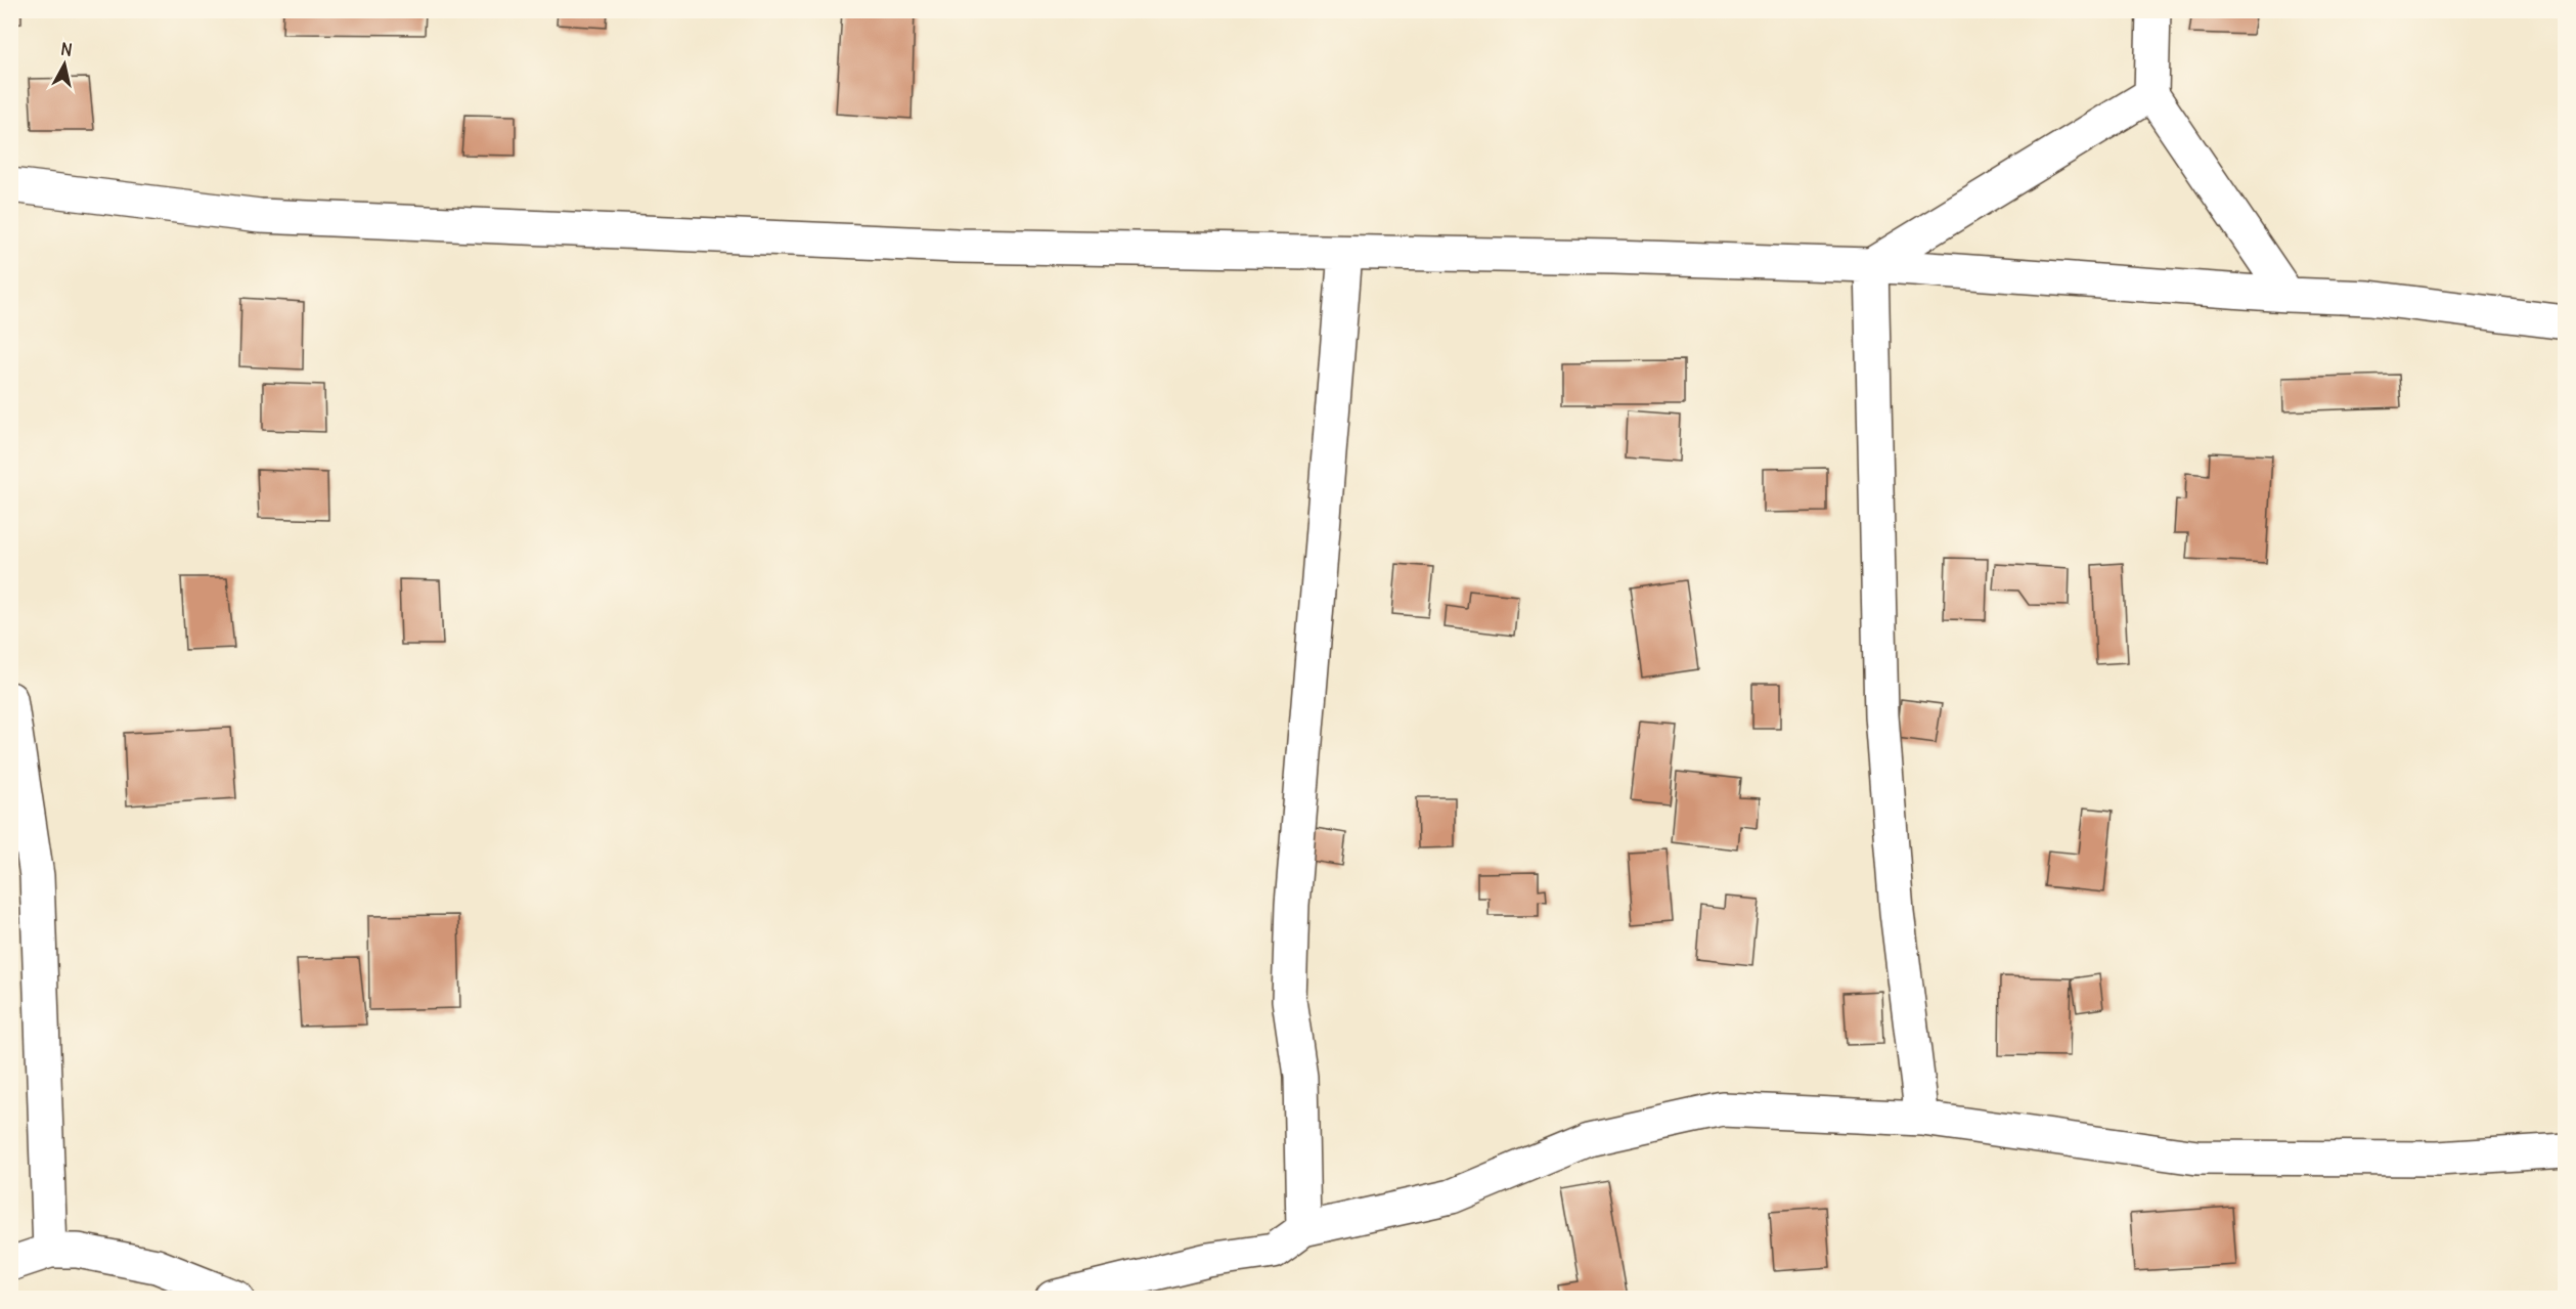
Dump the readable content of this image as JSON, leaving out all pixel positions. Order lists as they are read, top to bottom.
{
  "north": "top"
}
